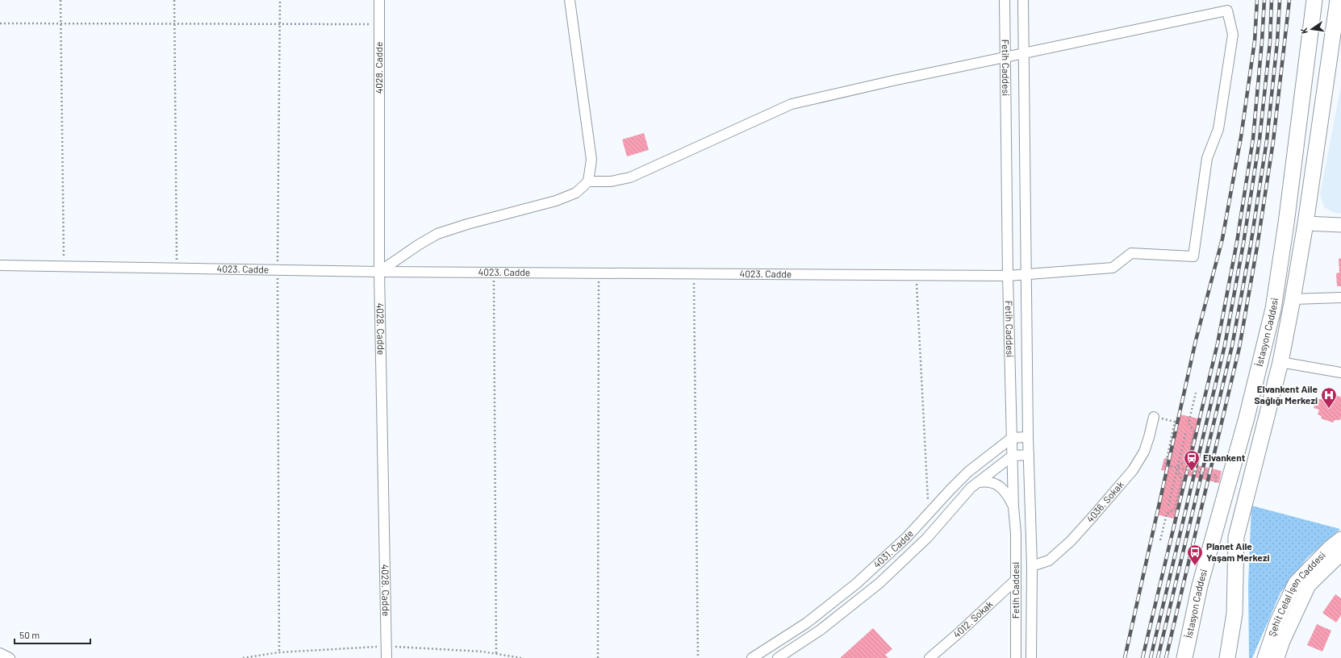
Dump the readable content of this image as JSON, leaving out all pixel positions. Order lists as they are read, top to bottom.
{
  "streets": {
    "main road": ["İstasyon Caddesi"],
    "street": [
      "4028. Cadde",
      "Fetih Caddesi",
      "4023. Cadde",
      "4036. Sokak",
      "4031. Cadde",
      "Şehit Celal İşen Caddesi",
      "4012. Sokak"
    ]
  },
  "crossings": [
    ["4028. Cadde", "4023. Cadde"],
    ["Fetih Caddesi", "4023. Cadde"],
    ["Fetih Caddesi", "4036. Sokak"],
    ["Fetih Caddesi", "4031. Cadde"],
    ["Fetih Caddesi", "4012. Sokak"]
  ],
  "places": {
    "hospital": ["Elvankent Aile Sağlığı Merkezi"],
    "station": ["Elvankent"],
    "bus stop": ["Planet Aile Yaşam Merkezi"]
  },
  "scale_bar": "50 m",
  "north": "left"
}
